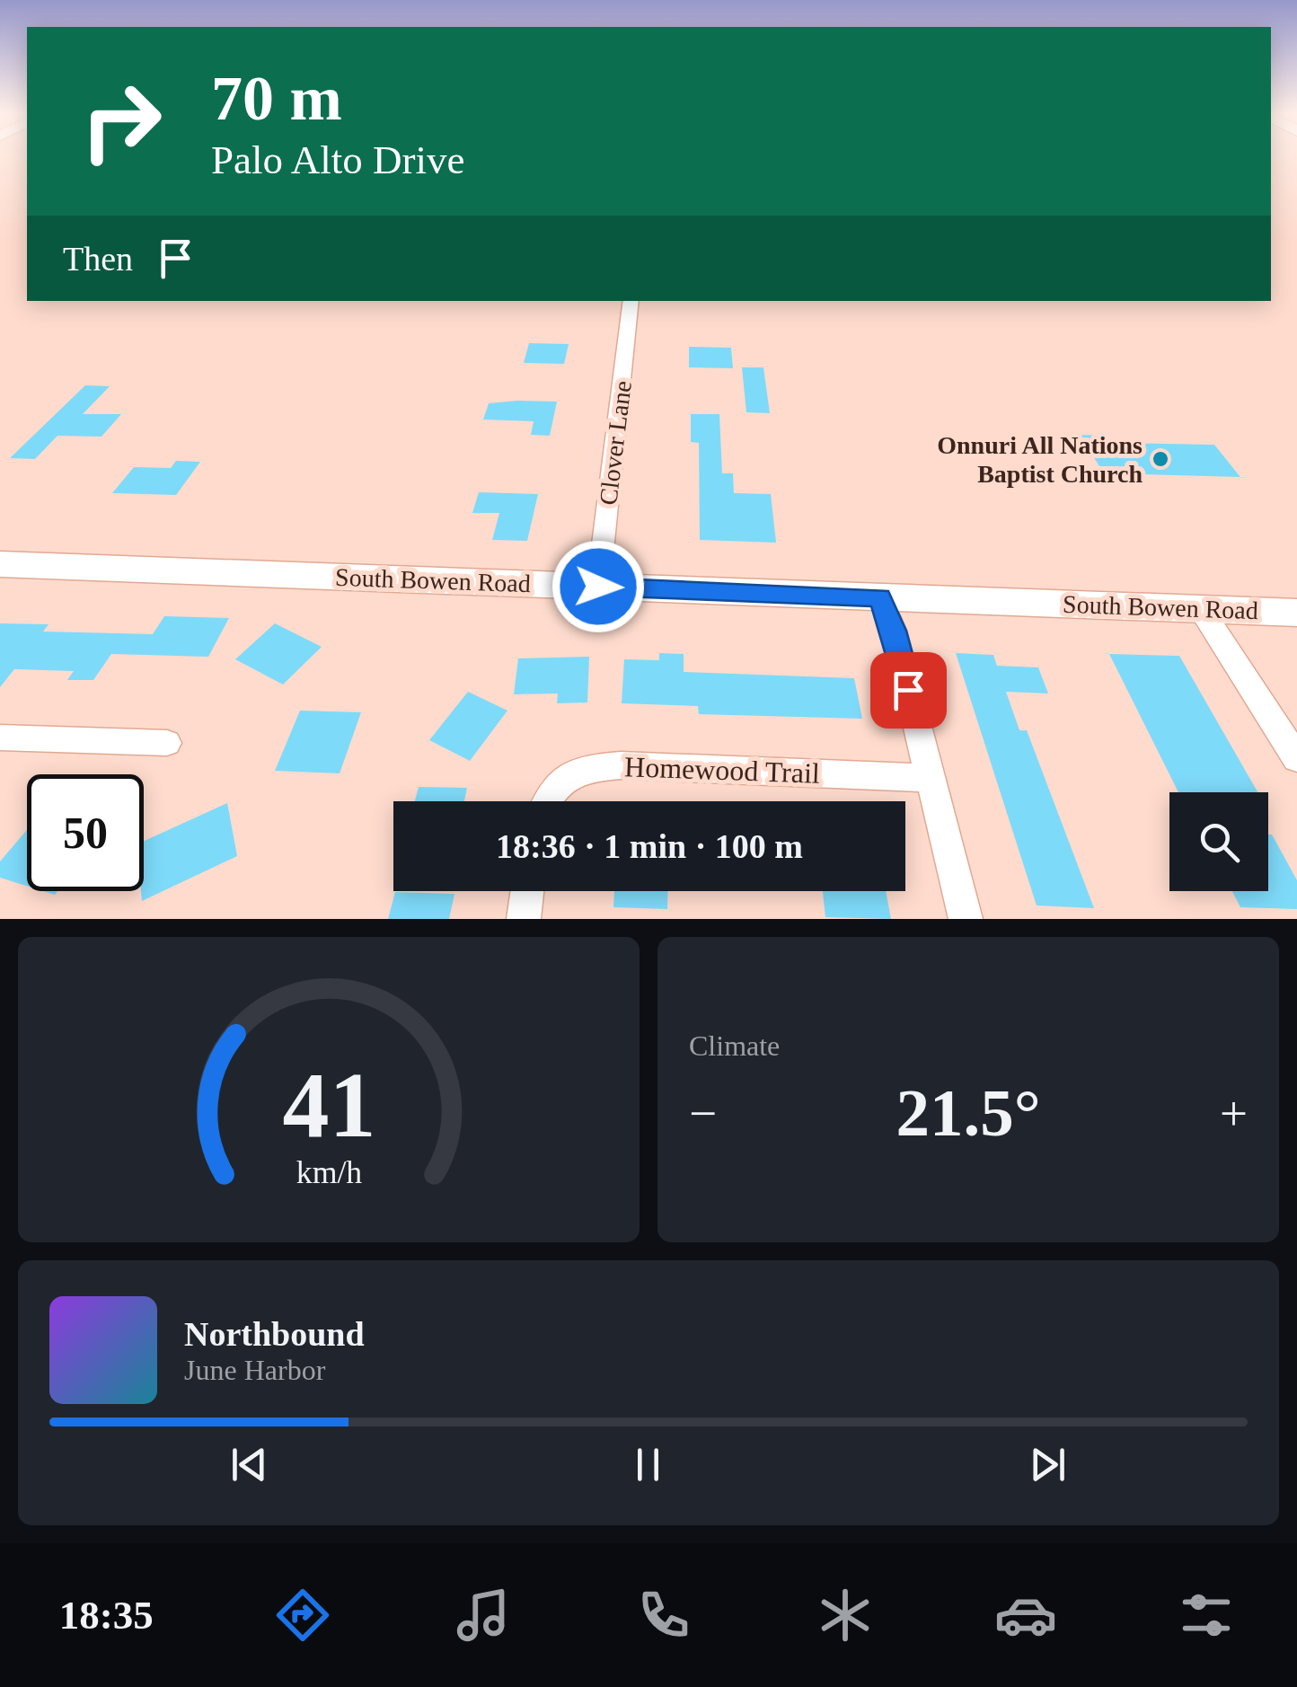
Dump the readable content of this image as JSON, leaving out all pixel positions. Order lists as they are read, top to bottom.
{
  "streets": {
    "main road": ["South Bowen Road"],
    "street": ["Clover Lane", "Homewood Trail"]
  },
  "crossings": [
    ["Clover Lane", "South Bowen Road"]
  ],
  "places": ["Onnuri All Nations Baptist Church"],
  "page": {
    "turn": ["70 m", "Palo Alto Drive"],
    "then": "Then",
    "limit": "50",
    "trip": "18:36 · 1 min · 100 m",
    "tile": "Climate",
    "heat": ["−", "21.5°", "+"],
    "song": ["Northbound", "June Harbor"],
    "tabs": "18:35",
    "gauge": ["41", "km/h"]
  }
}
